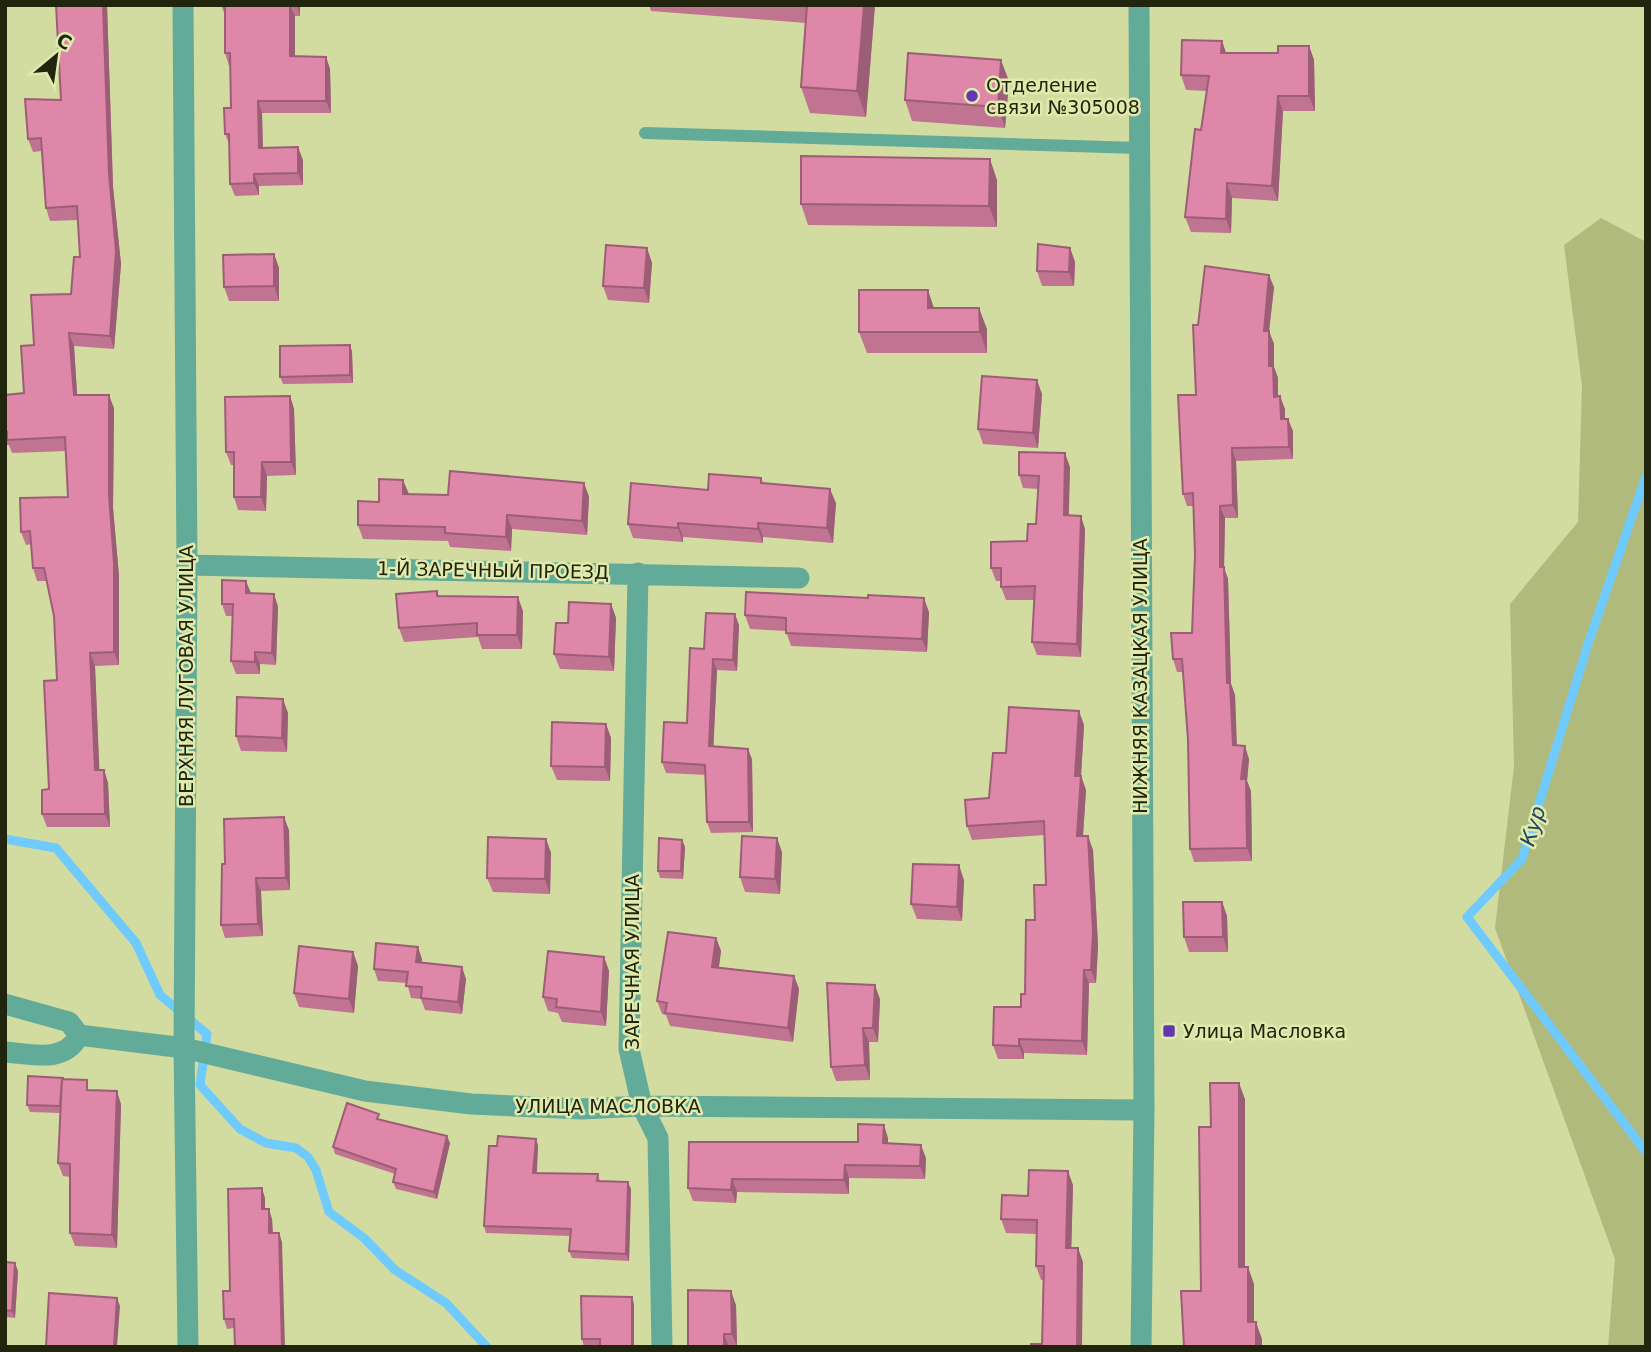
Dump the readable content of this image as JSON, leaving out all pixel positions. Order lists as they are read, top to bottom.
{
  "streets": {
    "street": [
      "1-Й ЗАРЕЧНЫЙ ПРОЕЗД",
      "ВЕРХНЯЯ ЛУГОВАЯ УЛИЦА",
      "НИЖНЯЯ КАЗАЦКАЯ УЛИЦА",
      "ЗАРЕЧНАЯ УЛИЦА",
      "УЛИЦА МАСЛОВКА"
    ]
  },
  "crossings": [
    ["1-Й ЗАРЕЧНЫЙ ПРОЕЗД", "ВЕРХНЯЯ ЛУГОВАЯ УЛИЦА"],
    ["1-Й ЗАРЕЧНЫЙ ПРОЕЗД", "ЗАРЕЧНАЯ УЛИЦА"],
    ["ВЕРХНЯЯ ЛУГОВАЯ УЛИЦА", "УЛИЦА МАСЛОВКА"],
    ["НИЖНЯЯ КАЗАЦКАЯ УЛИЦА", "УЛИЦА МАСЛОВКА"],
    ["ЗАРЕЧНАЯ УЛИЦА", "УЛИЦА МАСЛОВКА"]
  ],
  "water": ["Кур"],
  "places": {
    "other": ["Отделение связи №305008"],
    "transit": ["Улица Масловка"]
  },
  "north": "top right"
}
